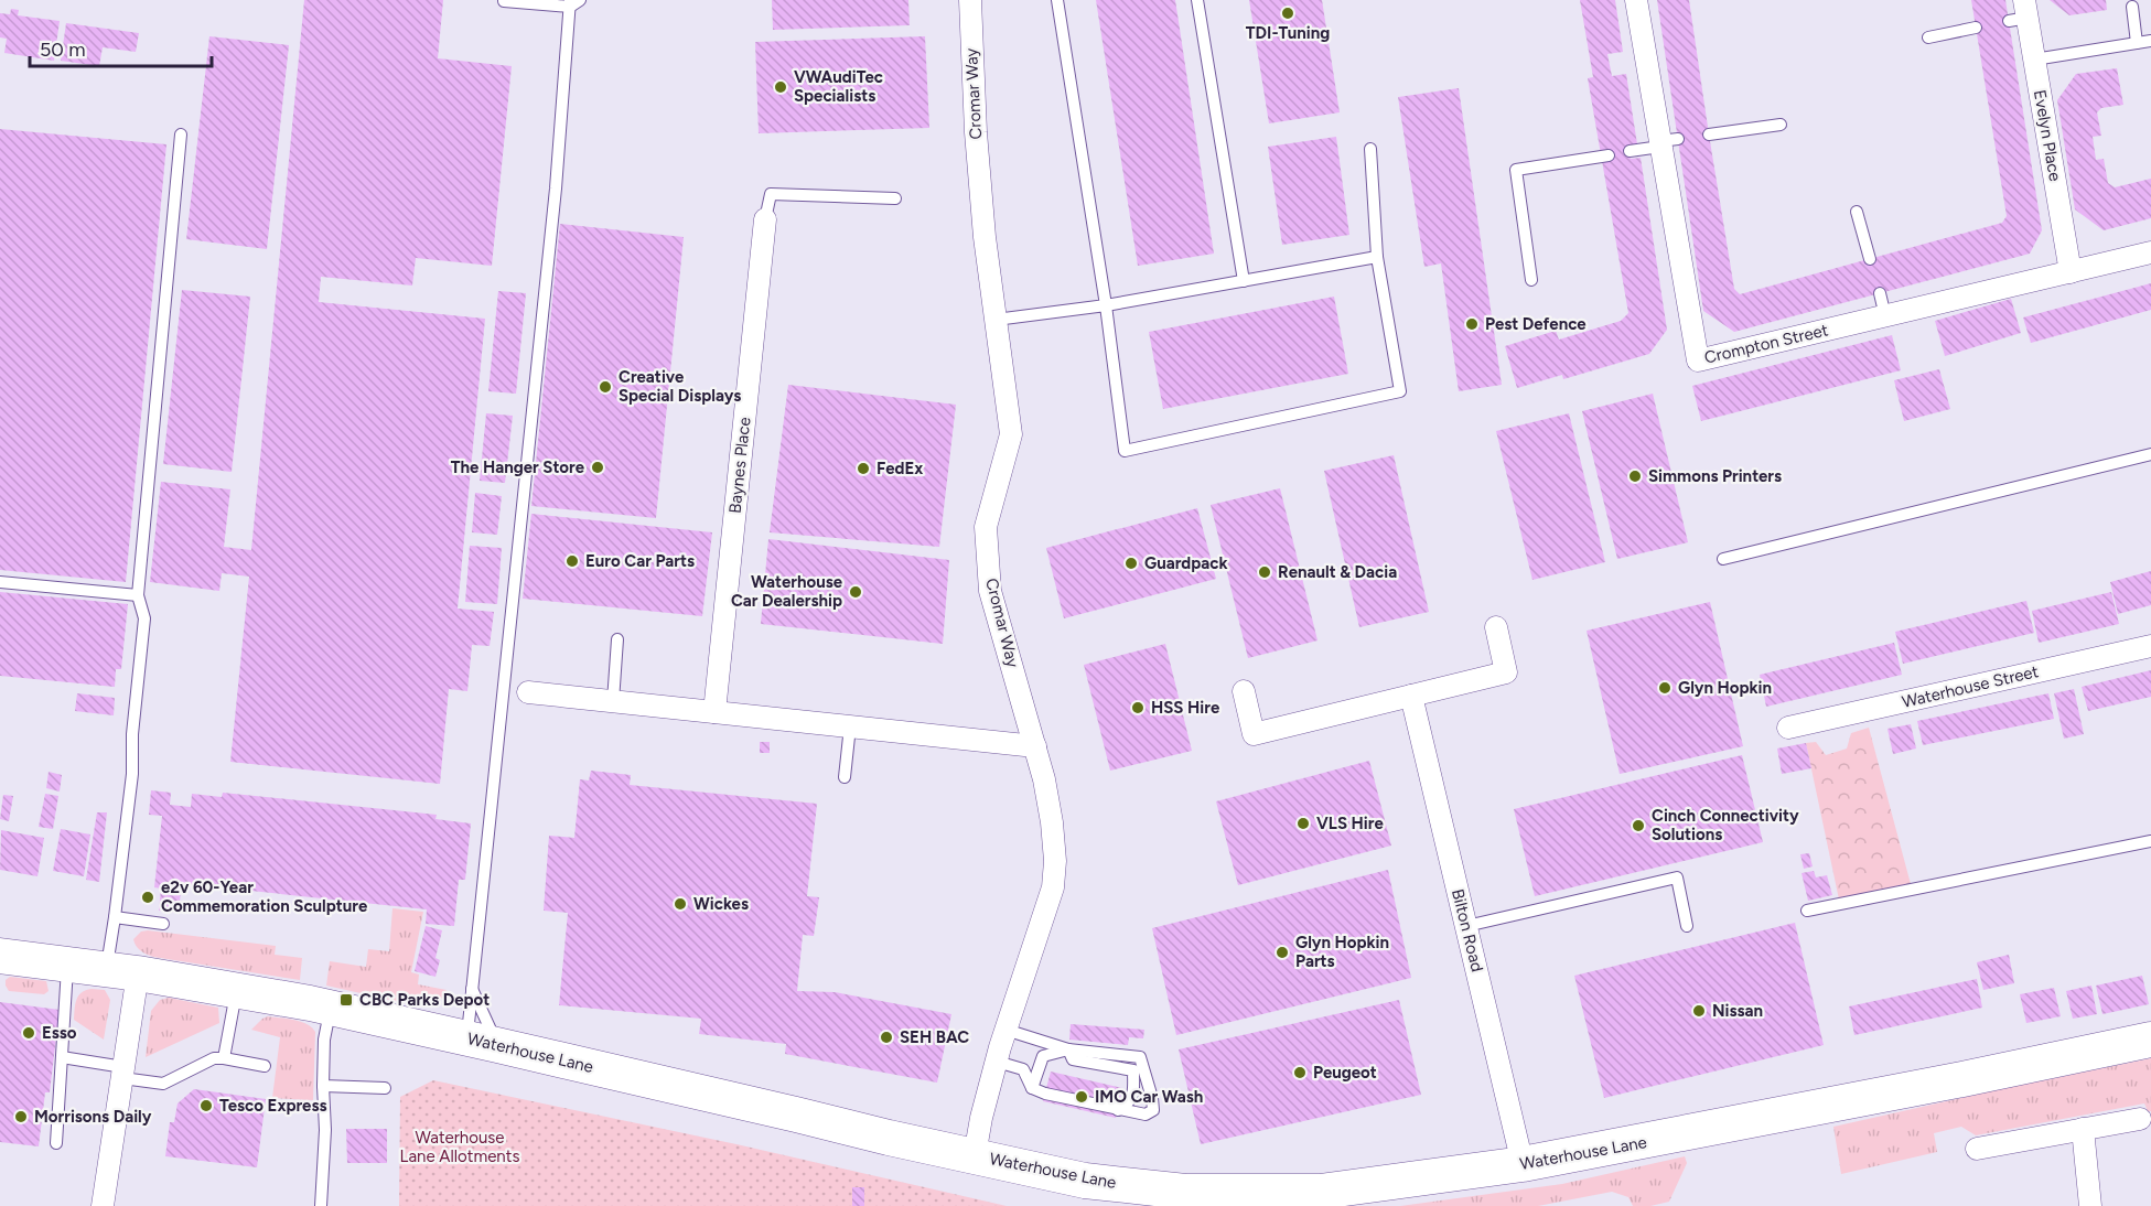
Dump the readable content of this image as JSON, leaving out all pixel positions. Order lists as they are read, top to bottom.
{
  "streets": {
    "main road": ["Waterhouse Lane"],
    "street": [
      "Cromar Way",
      "Evelyn Place",
      "Crompton Street",
      "Baynes Place",
      "Waterhouse Street",
      "Bilton Road"
    ]
  },
  "crossings": [
    ["Cromar Way", "Waterhouse Lane"],
    ["Evelyn Place", "Crompton Street"],
    ["Bilton Road", "Waterhouse Lane"]
  ],
  "parks": ["Waterhouse Lane Allotments"],
  "places": {
    "other": [
      "TDI-Tuning",
      "VWAudiTec Specialists",
      "Pest Defence",
      "Creative Special Displays",
      "The Hanger Store",
      "FedEx",
      "Simmons Printers",
      "Euro Car Parts",
      "Guardpack",
      "Renault & Dacia",
      "Waterhouse Car Dealership",
      "Glyn Hopkin",
      "HSS Hire",
      "VLS Hire",
      "Cinch Connectivity Solutions",
      "e2v 60-Year Commemoration Sculpture",
      "Wickes",
      "Glyn Hopkin Parts",
      "Nissan",
      "Esso",
      "SEH BAC",
      "Peugeot",
      "IMO Car Wash",
      "Tesco Express",
      "Morrisons Daily"
    ],
    "transit": ["CBC Parks Depot"]
  },
  "scale_bar": "50 m"
}
